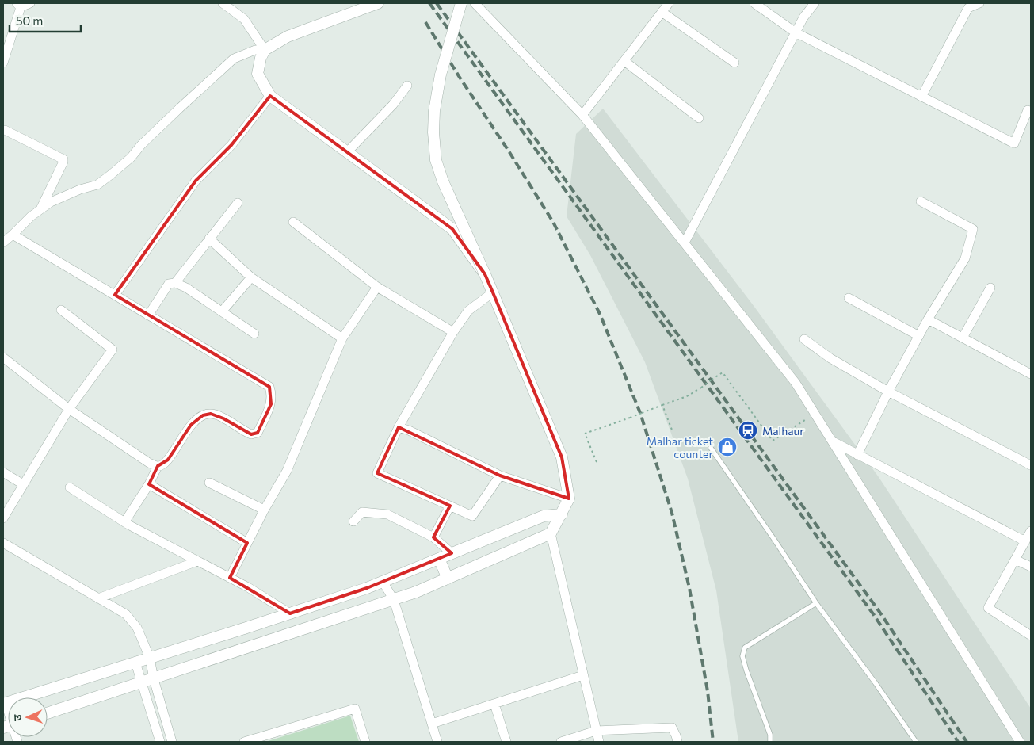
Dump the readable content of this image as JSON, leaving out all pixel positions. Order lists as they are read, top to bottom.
{
  "places": {
    "station": ["Malhaur"],
    "shop": ["Malhar ticket counter"]
  },
  "scale_bar": "50 m",
  "north": "left"
}
